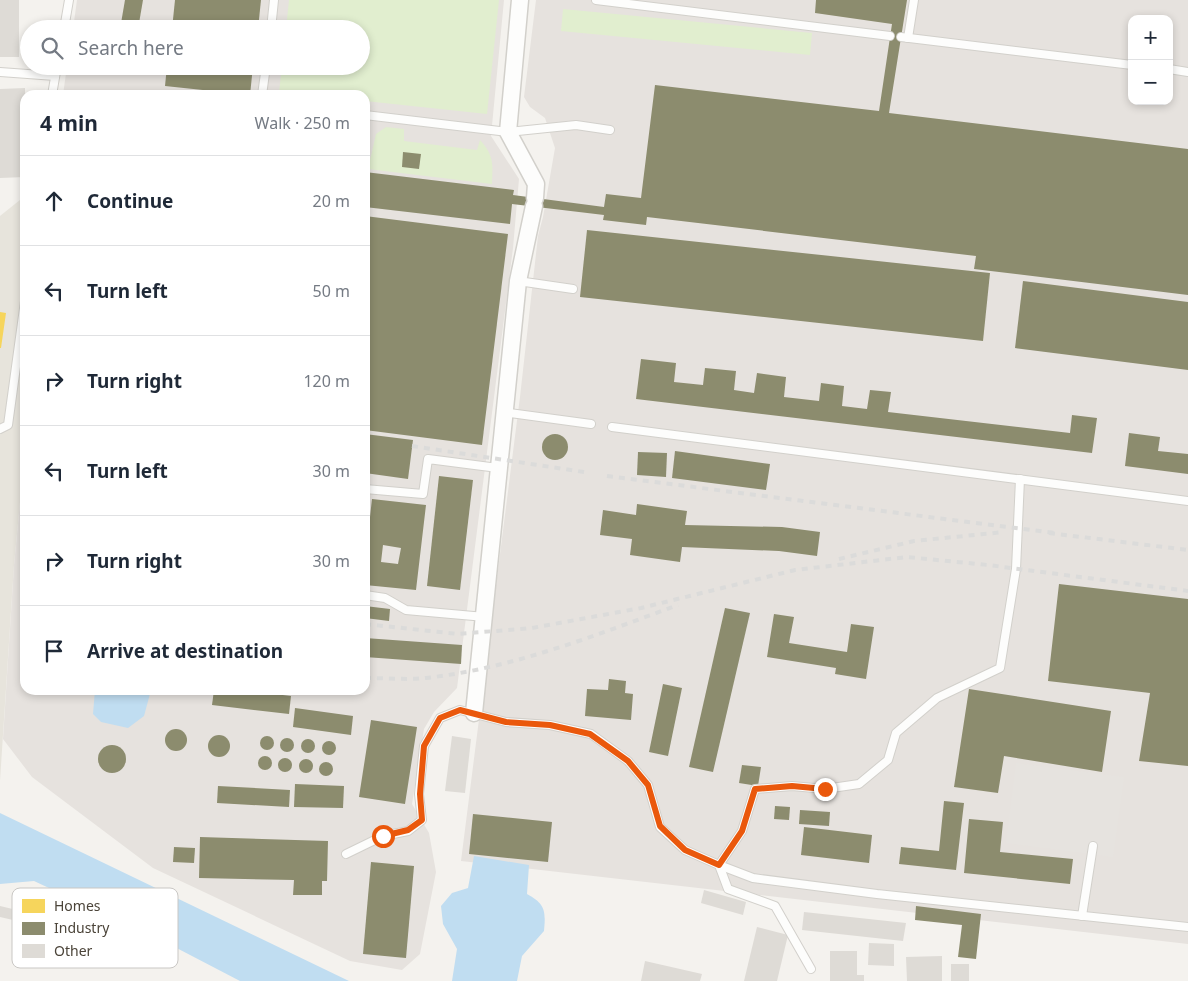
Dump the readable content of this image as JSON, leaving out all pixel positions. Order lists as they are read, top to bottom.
{
  "legend": ["Homes", "Industry", "Other"],
  "page": {
    "map_buttons": ["+", "−"],
    "search": "Search here",
    "heading": ["4 min", "Walk · 250 m"],
    "list": [
      ["Continue", "20 m"],
      ["Turn left", "50 m"],
      ["Turn right", "120 m"],
      ["Turn left", "30 m"],
      ["Turn right", "30 m"],
      "Arrive at destination"
    ]
  }
}
